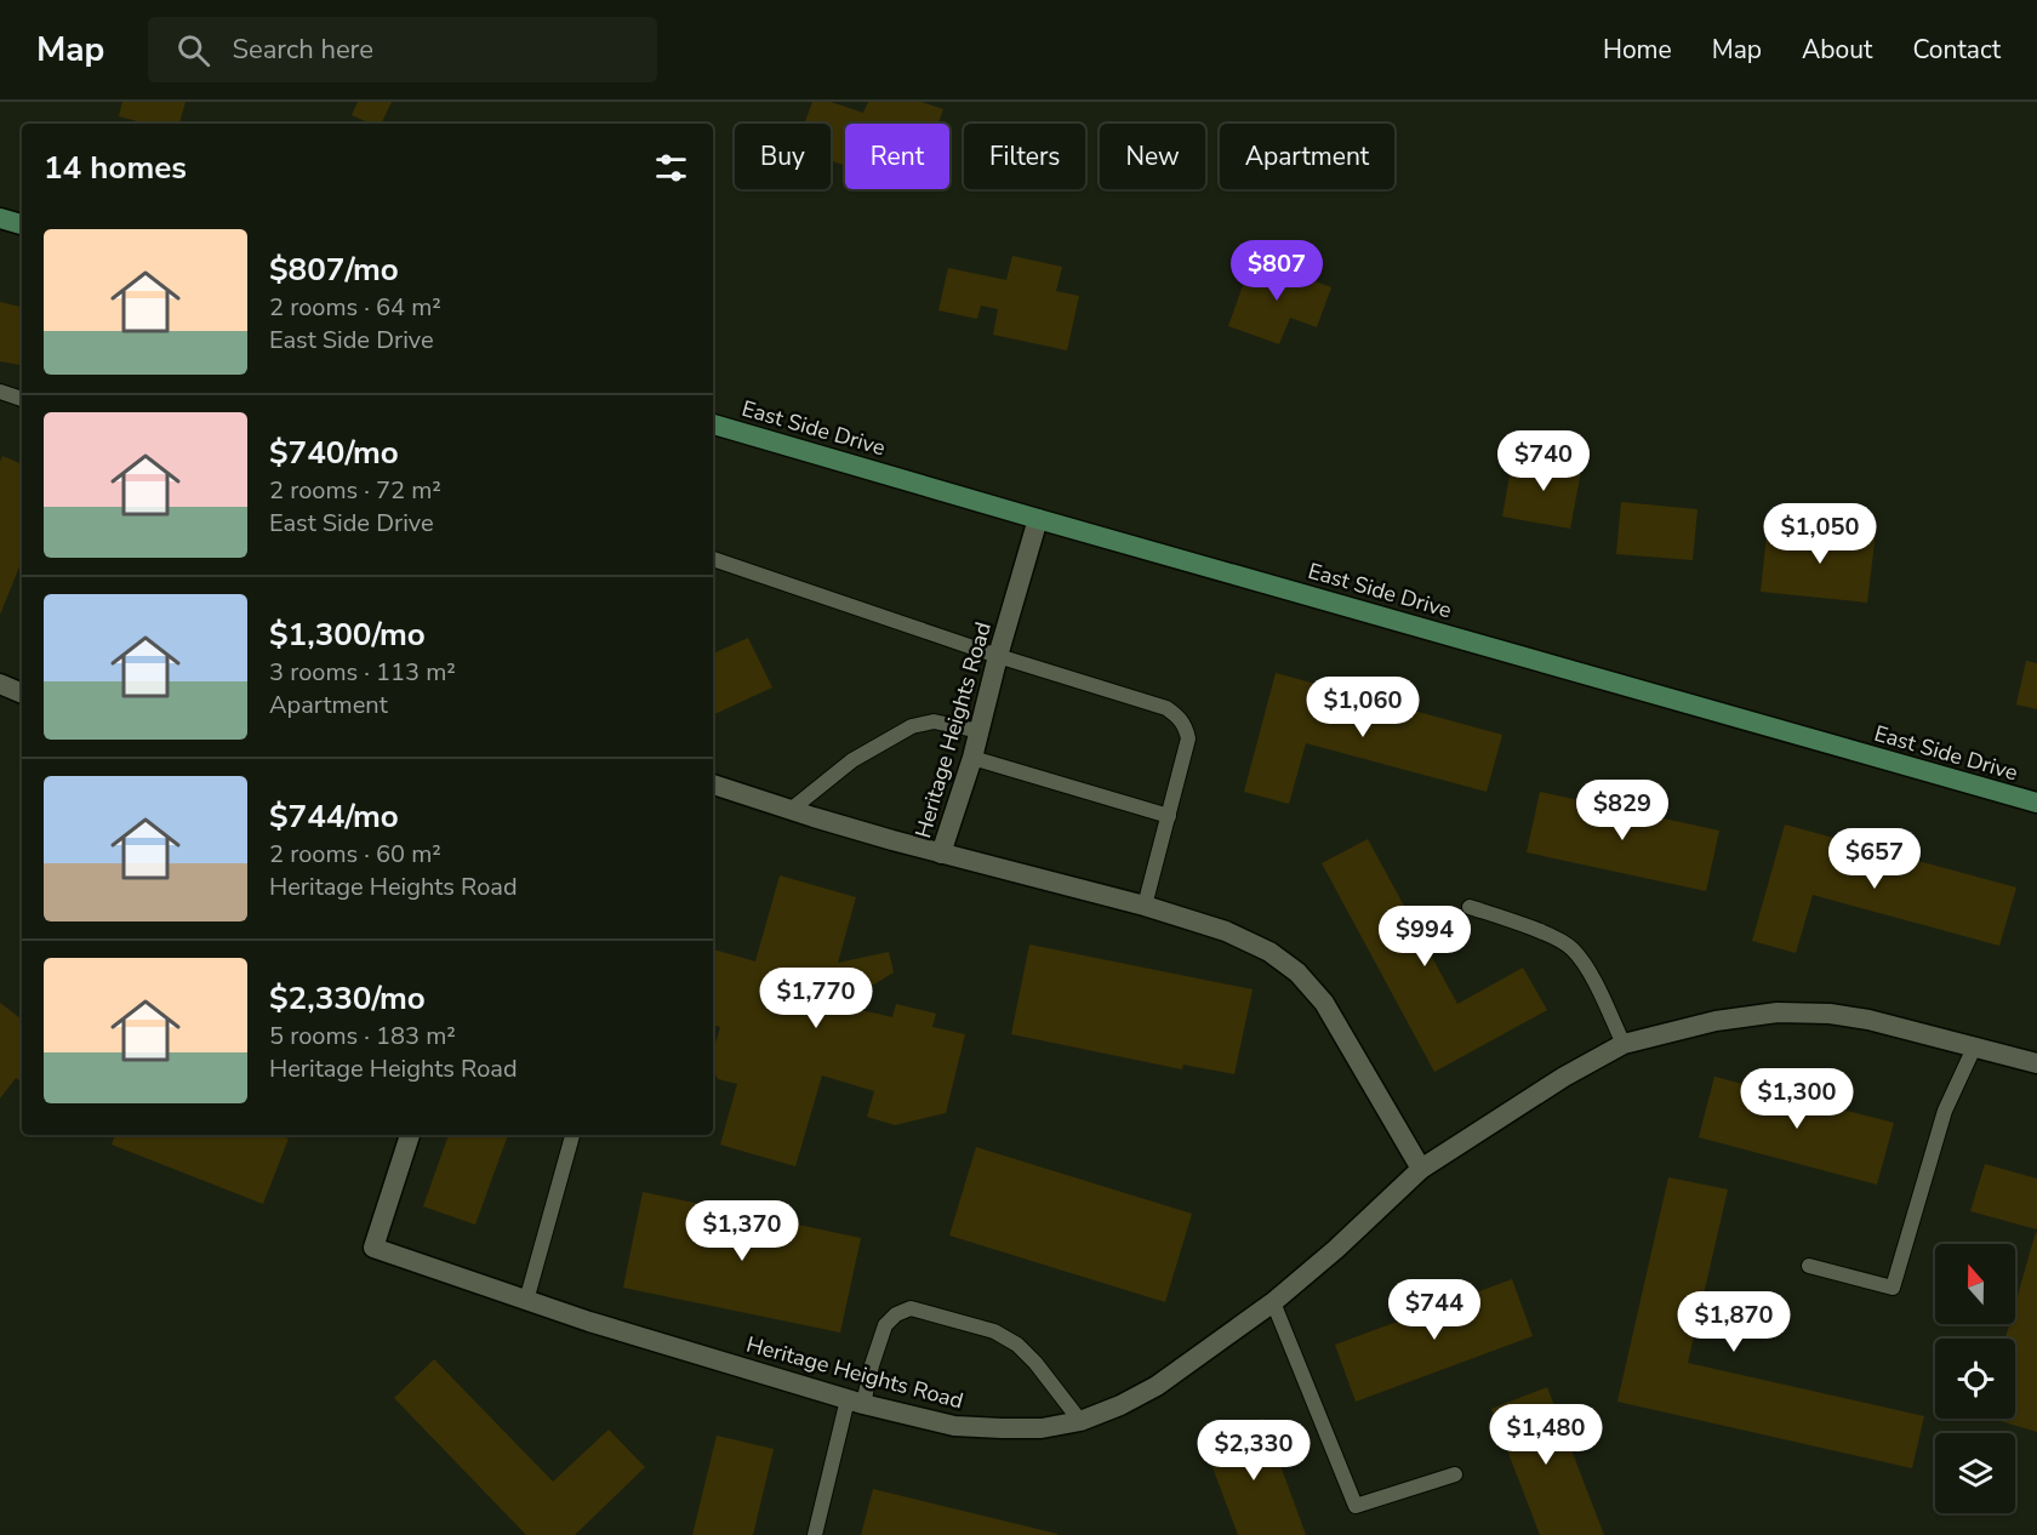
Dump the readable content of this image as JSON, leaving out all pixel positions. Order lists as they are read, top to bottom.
{
  "streets": {
    "main road": ["East Side Drive"],
    "street": ["Heritage Heights Road"]
  },
  "crossings": [
    ["East Side Drive", "Heritage Heights Road"]
  ],
  "north": "top",
  "page": {
    "header": "Map",
    "search": "Search here",
    "nav": [
      "Home",
      "Map",
      "About",
      "Contact"
    ],
    "chip": [
      "Buy",
      "Rent",
      "Filters",
      "New",
      "Apartment"
    ],
    "heading": "14 homes",
    "list": [
      {
        "name": "$807/mo",
        "note": "2 rooms · 64 m² · East Side Drive"
      },
      {
        "name": "$740/mo",
        "note": "2 rooms · 72 m² · East Side Drive"
      },
      {
        "name": "$1,300/mo",
        "note": "3 rooms · 113 m² · Apartment"
      },
      {
        "name": "$744/mo",
        "note": "2 rooms · 60 m² · Heritage Heights Road"
      },
      {
        "name": "$2,330/mo",
        "note": "5 rooms · 183 m² · Heritage Heights Road"
      }
    ],
    "price": [
      "$807",
      "$740",
      "$1,050",
      "$1,060",
      "$829",
      "$657",
      "$994",
      "$1,770",
      "$1,300",
      "$1,370",
      "$744",
      "$1,870",
      "$1,480",
      "$2,330"
    ]
  }
}
